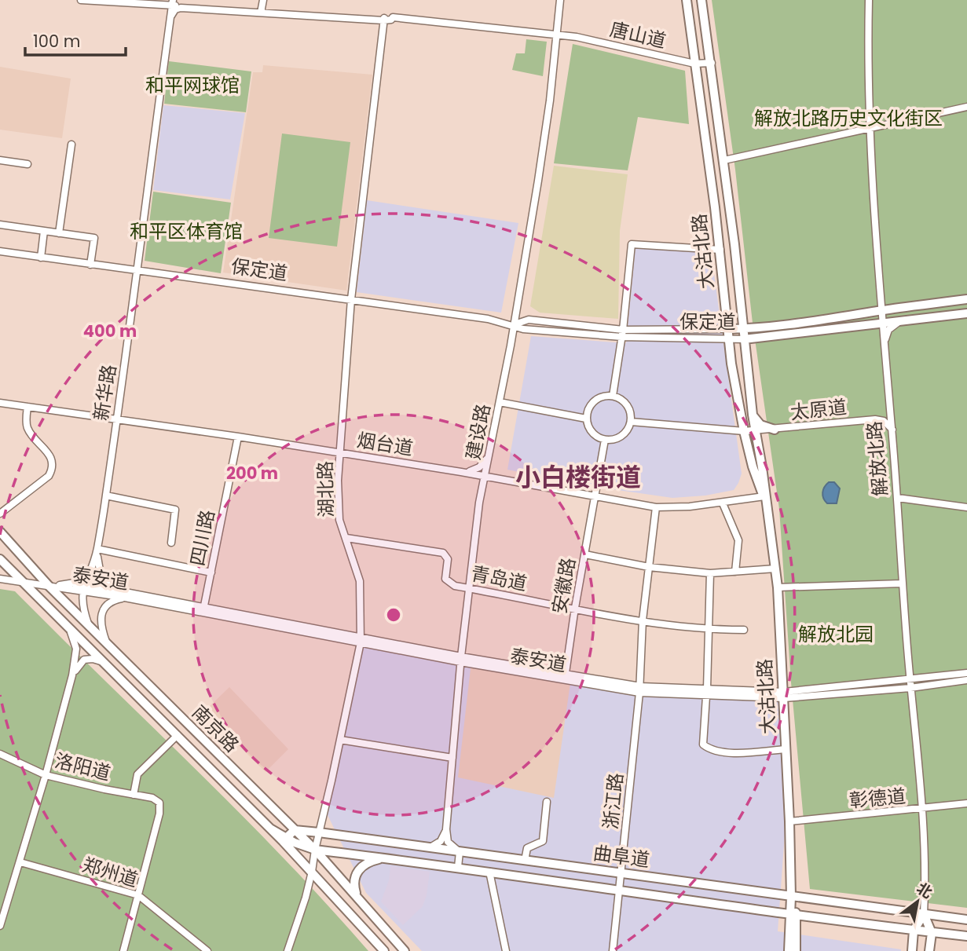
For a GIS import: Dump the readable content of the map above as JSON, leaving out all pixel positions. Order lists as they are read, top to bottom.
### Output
{
  "streets": {
    "main road": [
      "大沽北路",
      "保定道",
      "解放北路",
      "南京路",
      "曲阜道"
    ],
    "street": [
      "唐山道",
      "新华路",
      "太原道",
      "建设路",
      "烟台道",
      "湖北路",
      "四川路",
      "泰安道",
      "青岛道",
      "安徽路",
      "洛阳道",
      "彰德道",
      "浙江路",
      "郑州道"
    ]
  },
  "crossings": [
    ["唐山道", "大沽北路"],
    ["唐山道", "新华路"],
    ["唐山道", "建设路"],
    ["唐山道", "湖北路"],
    ["大沽北路", "保定道"],
    ["大沽北路", "太原道"],
    ["大沽北路", "烟台道"],
    ["大沽北路", "泰安道"],
    ["大沽北路", "彰德道"],
    ["大沽北路", "曲阜道"],
    ["保定道", "新华路"],
    ["保定道", "建设路"],
    ["保定道", "解放北路"],
    ["保定道", "湖北路"],
    ["新华路", "烟台道"],
    ["新华路", "泰安道"],
    ["新华路", "南京路"],
    ["太原道", "解放北路"],
    ["太原道", "安徽路"],
    ["建设路", "烟台道"],
    ["建设路", "泰安道"],
    ["建设路", "青岛道"],
    ["烟台道", "湖北路"],
    ["烟台道", "四川路"],
    ["烟台道", "安徽路"],
    ["烟台道", "浙江路"],
    ["解放北路", "泰安道"],
    ["解放北路", "彰德道"],
    ["解放北路", "曲阜道"],
    ["湖北路", "泰安道"],
    ["湖北路", "青岛道"],
    ["湖北路", "南京路"],
    ["湖北路", "曲阜道"],
    ["四川路", "泰安道"],
    ["泰安道", "安徽路"],
    ["泰安道", "南京路"],
    ["泰安道", "浙江路"],
    ["青岛道", "安徽路"],
    ["青岛道", "浙江路"],
    ["南京路", "曲阜道"],
    ["洛阳道", "郑州道"],
    ["浙江路", "曲阜道"]
  ],
  "districts": ["小白楼街道"],
  "parks": [
    "和平网球馆",
    "解放北路历史文化街区",
    "和平区体育馆",
    "解放北园"
  ],
  "scale_bar": "100 m",
  "north": "top right",
  "rings": ["400 m", "200 m"]
}
